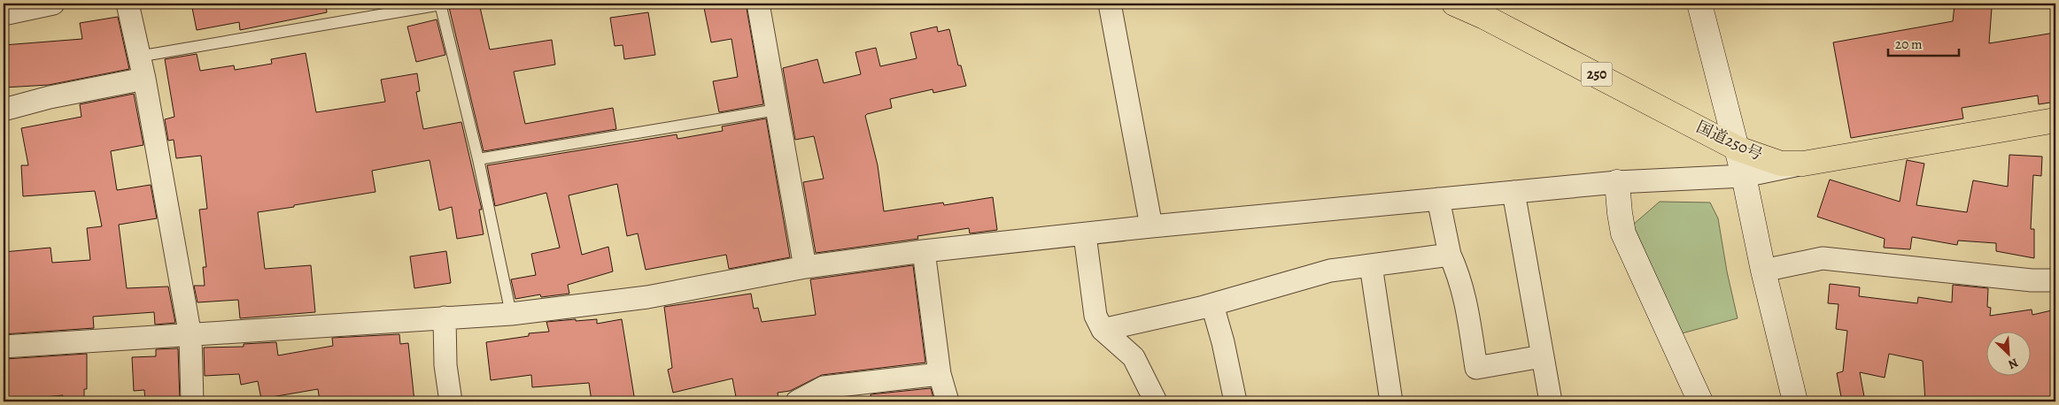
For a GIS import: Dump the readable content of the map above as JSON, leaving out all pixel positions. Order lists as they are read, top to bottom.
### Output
{
  "streets": {
    "highway": ["250", "国道250号"]
  },
  "scale_bar": "20 m",
  "north": "bottom right"
}
